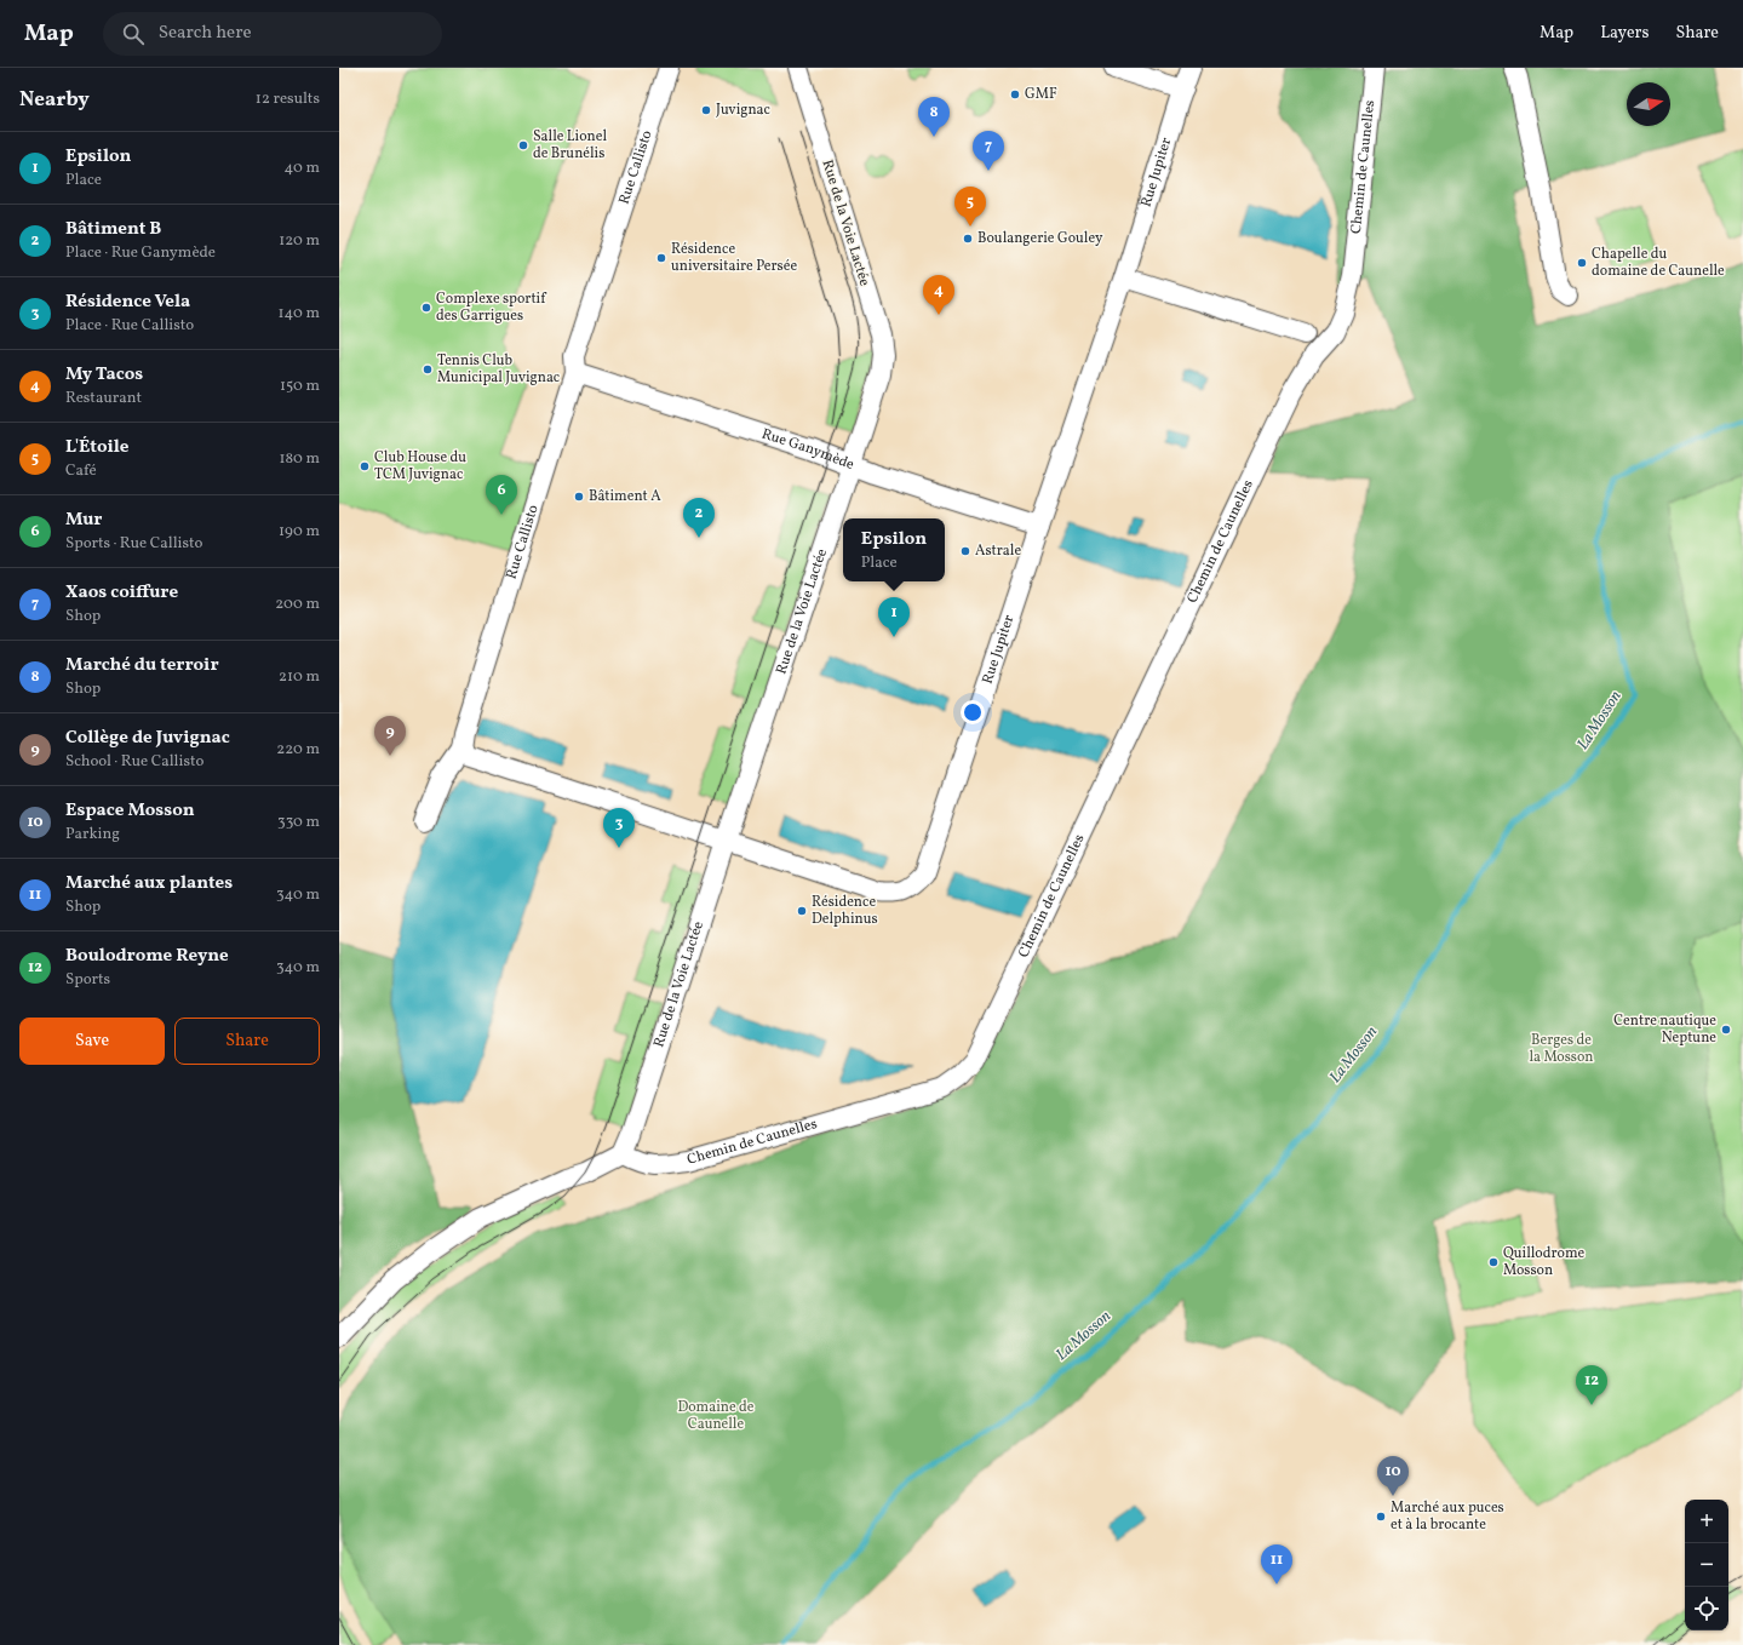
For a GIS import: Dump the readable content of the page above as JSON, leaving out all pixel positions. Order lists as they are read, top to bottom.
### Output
{
  "streets": {
    "street": [
      "Rue Callisto",
      "Chemin de Caunelles",
      "Rue Jupiter",
      "Rue de la Voie Lactée",
      "Rue Ganymède"
    ]
  },
  "crossings": [
    ["Rue Callisto", "Rue Ganymède"],
    ["Chemin de Caunelles", "Rue de la Voie Lactée"],
    ["Rue Jupiter", "Rue de la Voie Lactée"],
    ["Rue Jupiter", "Rue Ganymède"],
    ["Rue de la Voie Lactée", "Rue Ganymède"]
  ],
  "water": ["La Mosson"],
  "parks": ["Berges de la Mosson", "Domaine de Caunelle"],
  "places": [
    "GMF",
    "Juvignac",
    "Salle Lionel de Brunélis",
    "Boulangerie Gouley",
    "Résidence universitaire Persée",
    "Chapelle du domaine de Caunelle",
    "Complexe sportif des Garrigues",
    "Tennis Club Municipal Juvignac",
    "Club House du TCM Juvignac",
    "Bâtiment A",
    "Astrale",
    "Résidence Delphinus",
    "Centre nautique Neptune",
    "Quillodrome Mosson",
    "Marché aux puces et à la brocante"
  ],
  "north": "right",
  "page": {
    "header": "Map",
    "search": "Search here",
    "nav": ["Map", "Layers", "Share"],
    "heading": ["Nearby", "12 results"],
    "pins": [
      "8",
      "7",
      "5",
      "4",
      "6",
      "2",
      "1",
      "9",
      "3",
      "12",
      "10",
      "11"
    ],
    "list": [
      {
        "mark": "1",
        "name": "Epsilon",
        "note": "Place",
        "value": "40 m"
      },
      {
        "mark": "2",
        "name": "Bâtiment B",
        "note": "Place · Rue Ganymède",
        "value": "120 m"
      },
      {
        "mark": "3",
        "name": "Résidence Vela",
        "note": "Place · Rue Callisto",
        "value": "140 m"
      },
      {
        "mark": "4",
        "name": "My Tacos",
        "note": "Restaurant",
        "value": "150 m"
      },
      {
        "mark": "5",
        "name": "L'Étoile",
        "note": "Café",
        "value": "180 m"
      },
      {
        "mark": "6",
        "name": "Mur",
        "note": "Sports · Rue Callisto",
        "value": "190 m"
      },
      {
        "mark": "7",
        "name": "Xaos coiffure",
        "note": "Shop",
        "value": "200 m"
      },
      {
        "mark": "8",
        "name": "Marché du terroir",
        "note": "Shop",
        "value": "210 m"
      },
      {
        "mark": "9",
        "name": "Collège de Juvignac",
        "note": "School · Rue Callisto",
        "value": "220 m"
      },
      {
        "mark": "10",
        "name": "Espace Mosson",
        "note": "Parking",
        "value": "330 m"
      },
      {
        "mark": "11",
        "name": "Marché aux plantes",
        "note": "Shop",
        "value": "340 m"
      },
      {
        "mark": "12",
        "name": "Boulodrome Reyne",
        "note": "Sports",
        "value": "340 m"
      }
    ],
    "popup": ["Epsilon", "Place"],
    "buttons": ["Save", "Share"],
    "map_buttons": ["+", "−"]
  }
}
